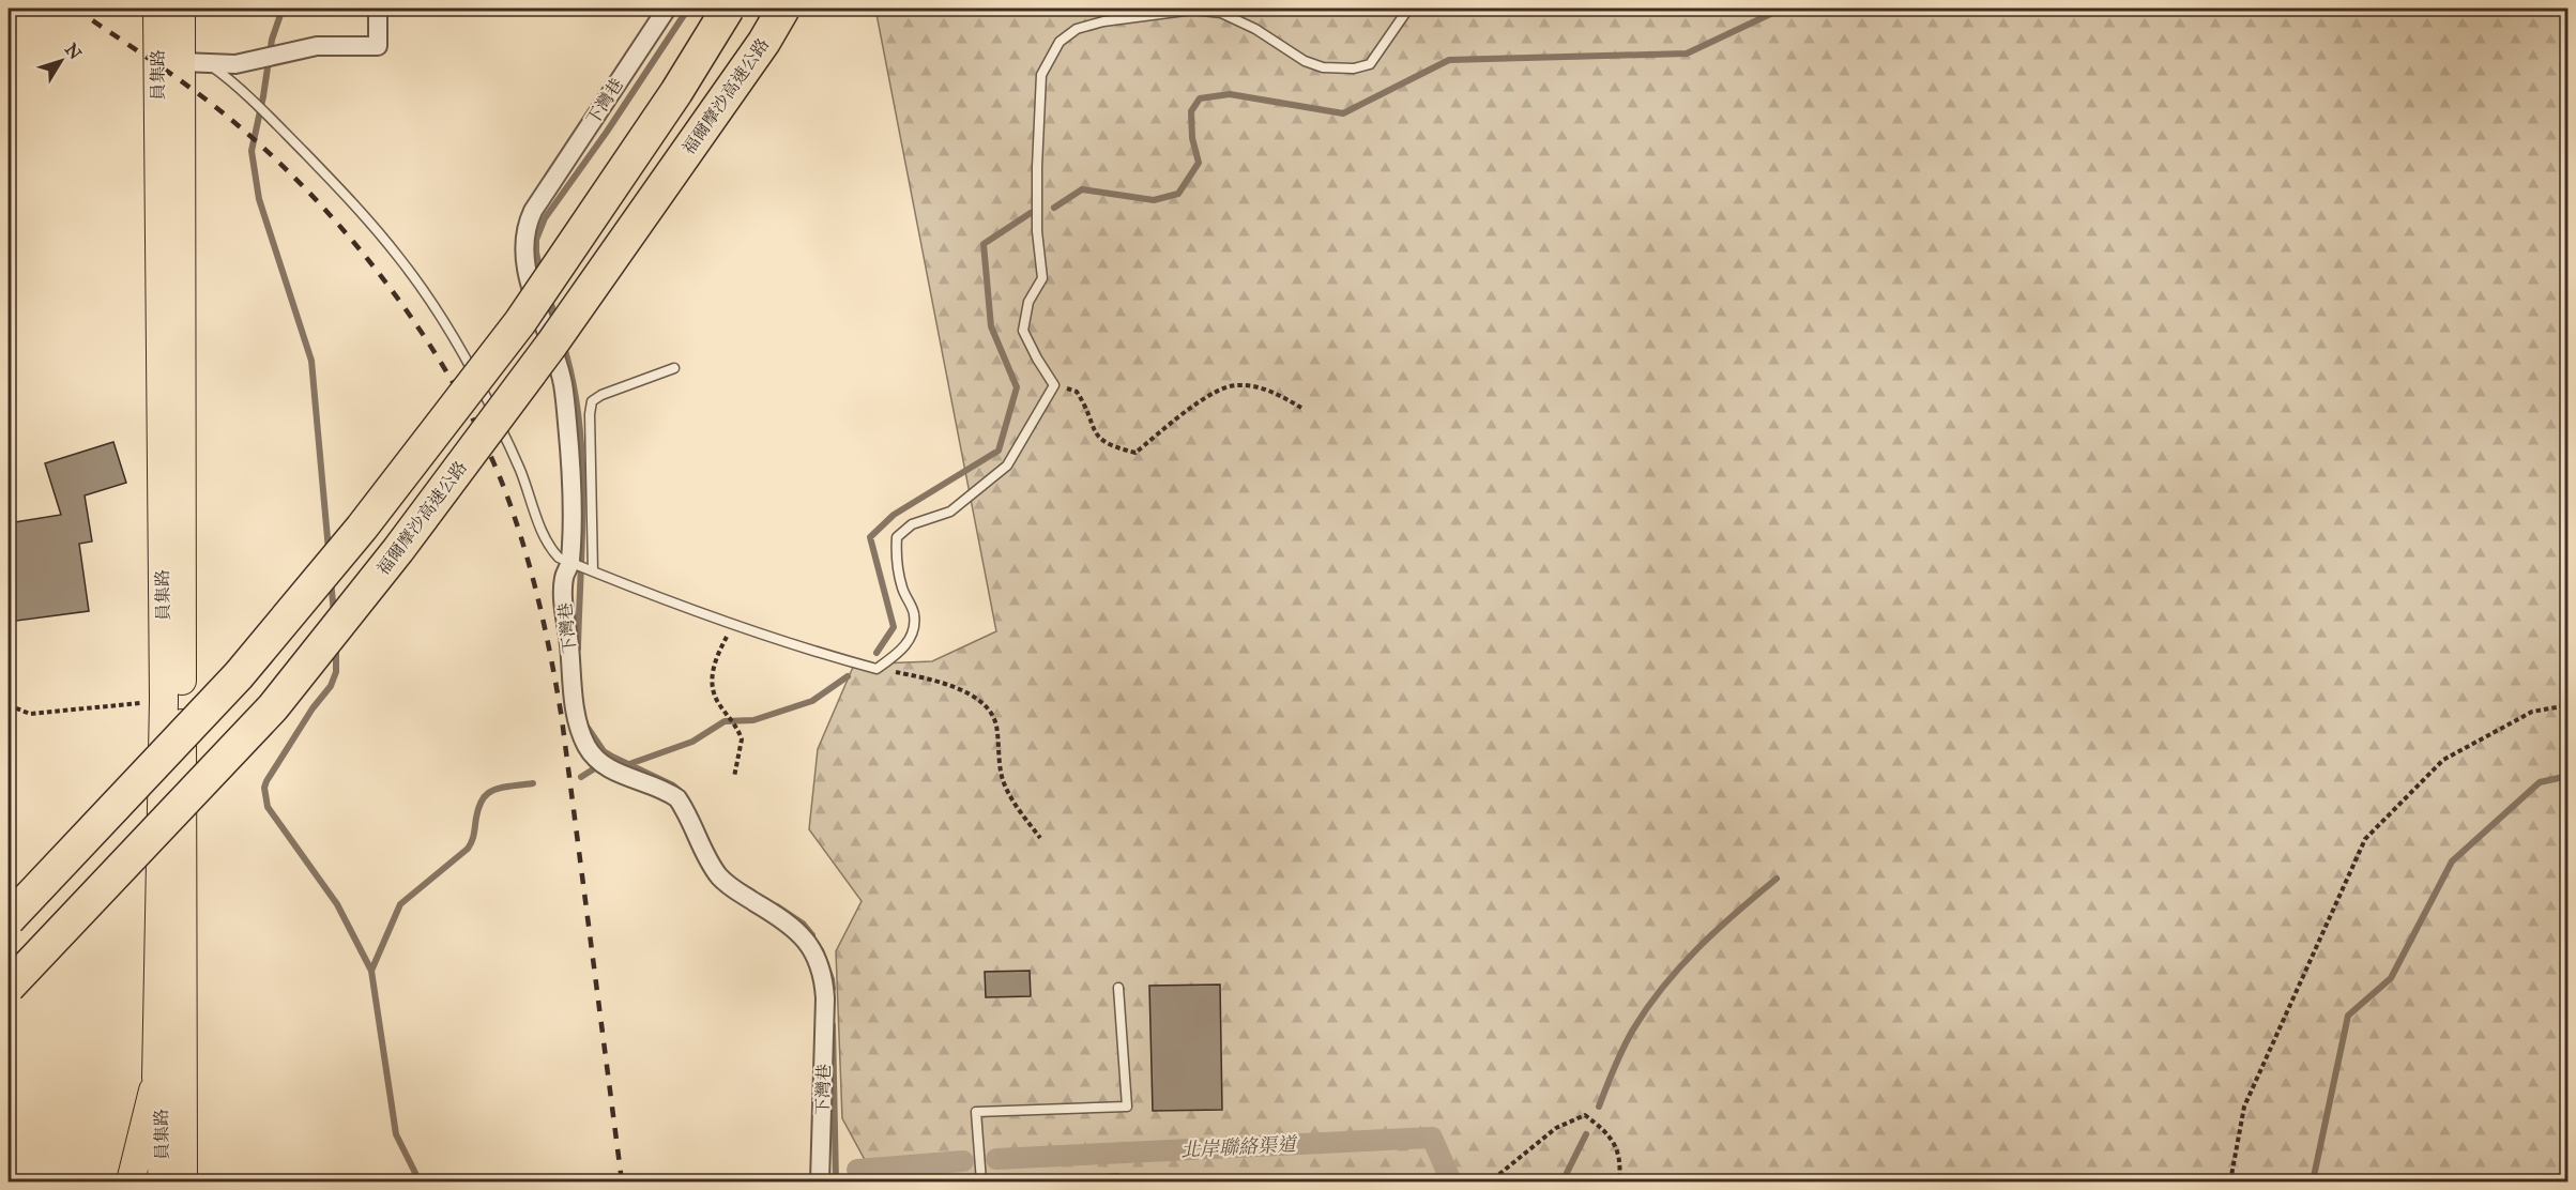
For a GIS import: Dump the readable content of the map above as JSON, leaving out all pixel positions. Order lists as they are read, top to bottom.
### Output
{
  "streets": {
    "highway": ["福爾摩沙高速公路"],
    "main road": ["員集路"],
    "street": ["下灣巷"]
  },
  "water": ["北岸聯絡渠道"],
  "north": "top right"
}
